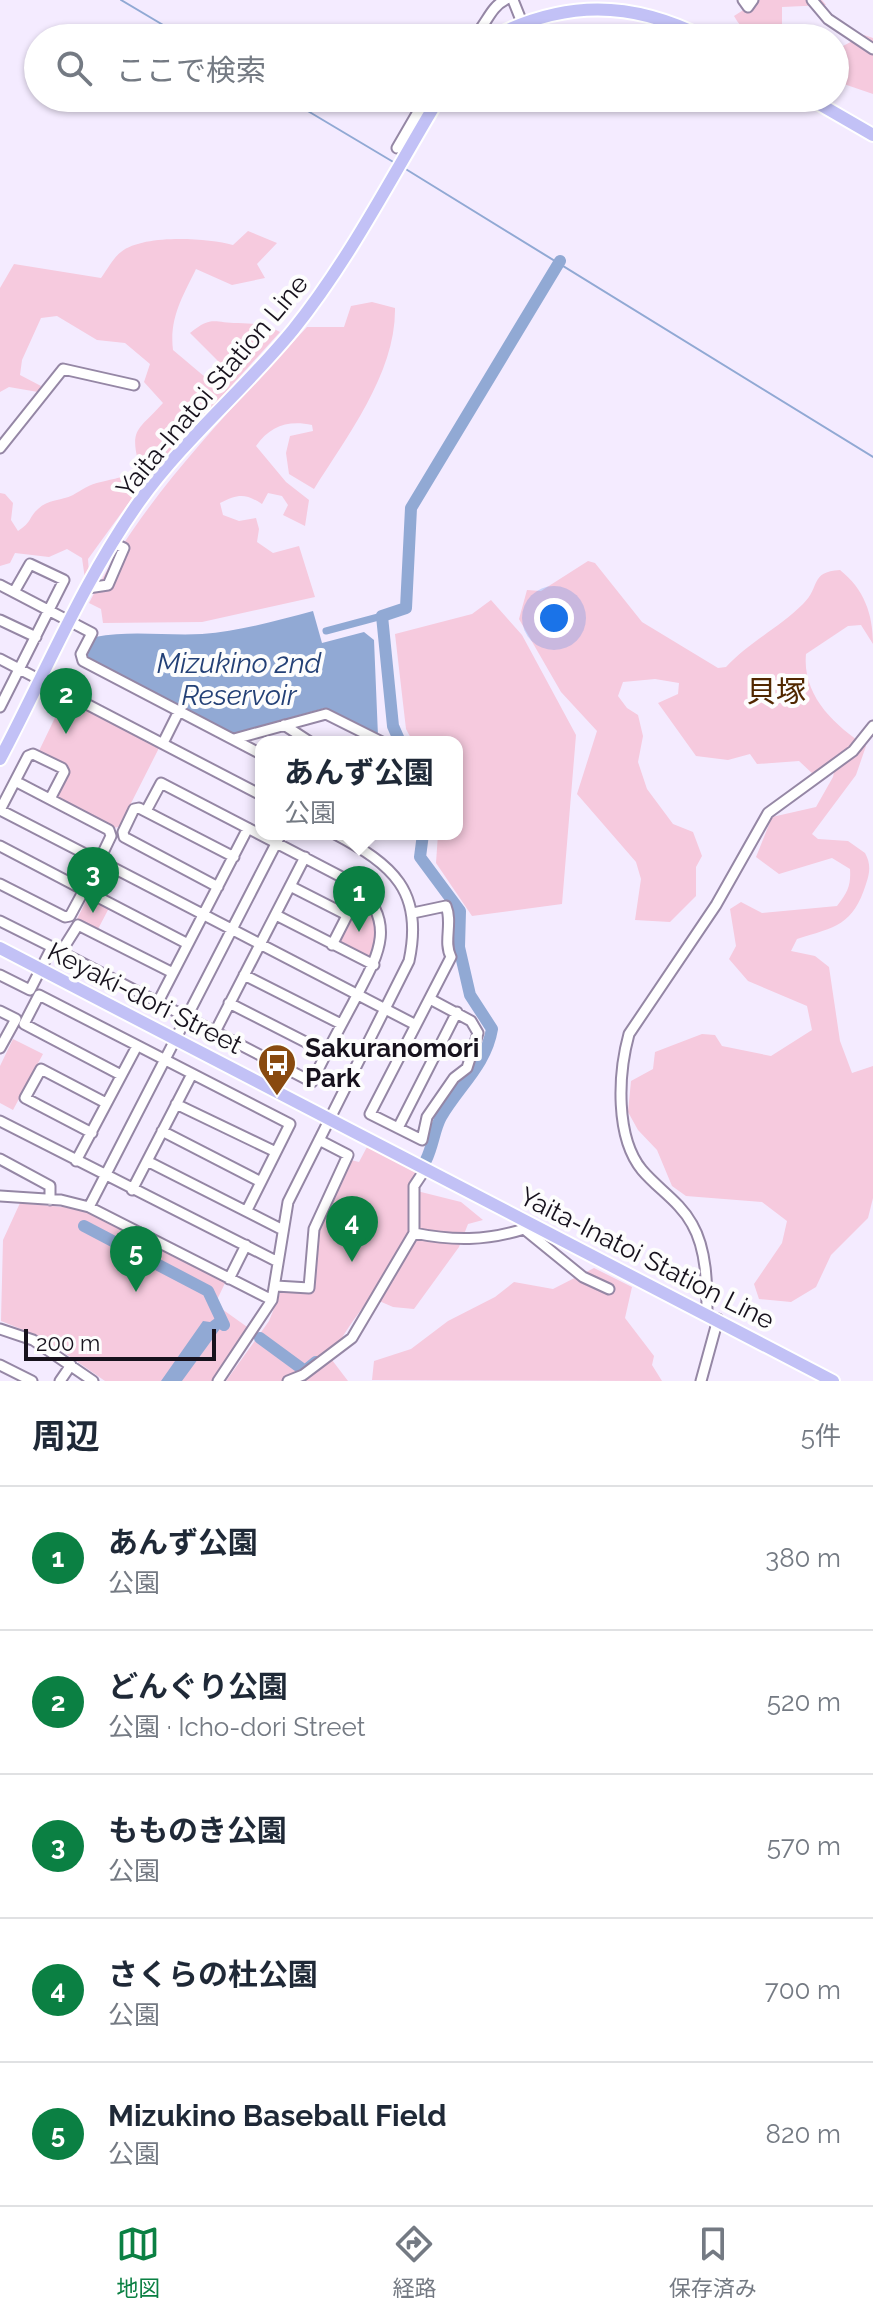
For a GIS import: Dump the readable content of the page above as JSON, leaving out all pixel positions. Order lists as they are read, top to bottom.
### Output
{
  "streets": {
    "main road": ["Yaita-Inatoi Station Line", "Keyaki-dori Street"]
  },
  "crossings": [
    ["Yaita-Inatoi Station Line", "Keyaki-dori Street"]
  ],
  "districts": ["貝塚"],
  "water": ["Mizukino 2nd Reservoir"],
  "places": {
    "bus stop": ["Sakuranomori Park"]
  },
  "scale_bar": "200 m",
  "page": {
    "search": "ここで検索",
    "pins": [
      "2",
      "3",
      "1",
      "4",
      "5"
    ],
    "popup": ["あんず公園", "公園"],
    "scale": "200 m",
    "heading": ["周辺", "5件"],
    "list": [
      {
        "mark": "1",
        "name": "あんず公園",
        "note": "公園",
        "value": "380 m"
      },
      {
        "mark": "2",
        "name": "どんぐり公園",
        "note": "公園 · Icho-dori Street",
        "value": "520 m"
      },
      {
        "mark": "3",
        "name": "もものき公園",
        "note": "公園",
        "value": "570 m"
      },
      {
        "mark": "4",
        "name": "さくらの杜公園",
        "note": "公園",
        "value": "700 m"
      },
      {
        "mark": "5",
        "name": "Mizukino Baseball Field",
        "note": "公園",
        "value": "820 m"
      }
    ],
    "nav": ["地図", "経路", "保存済み"]
  }
}
